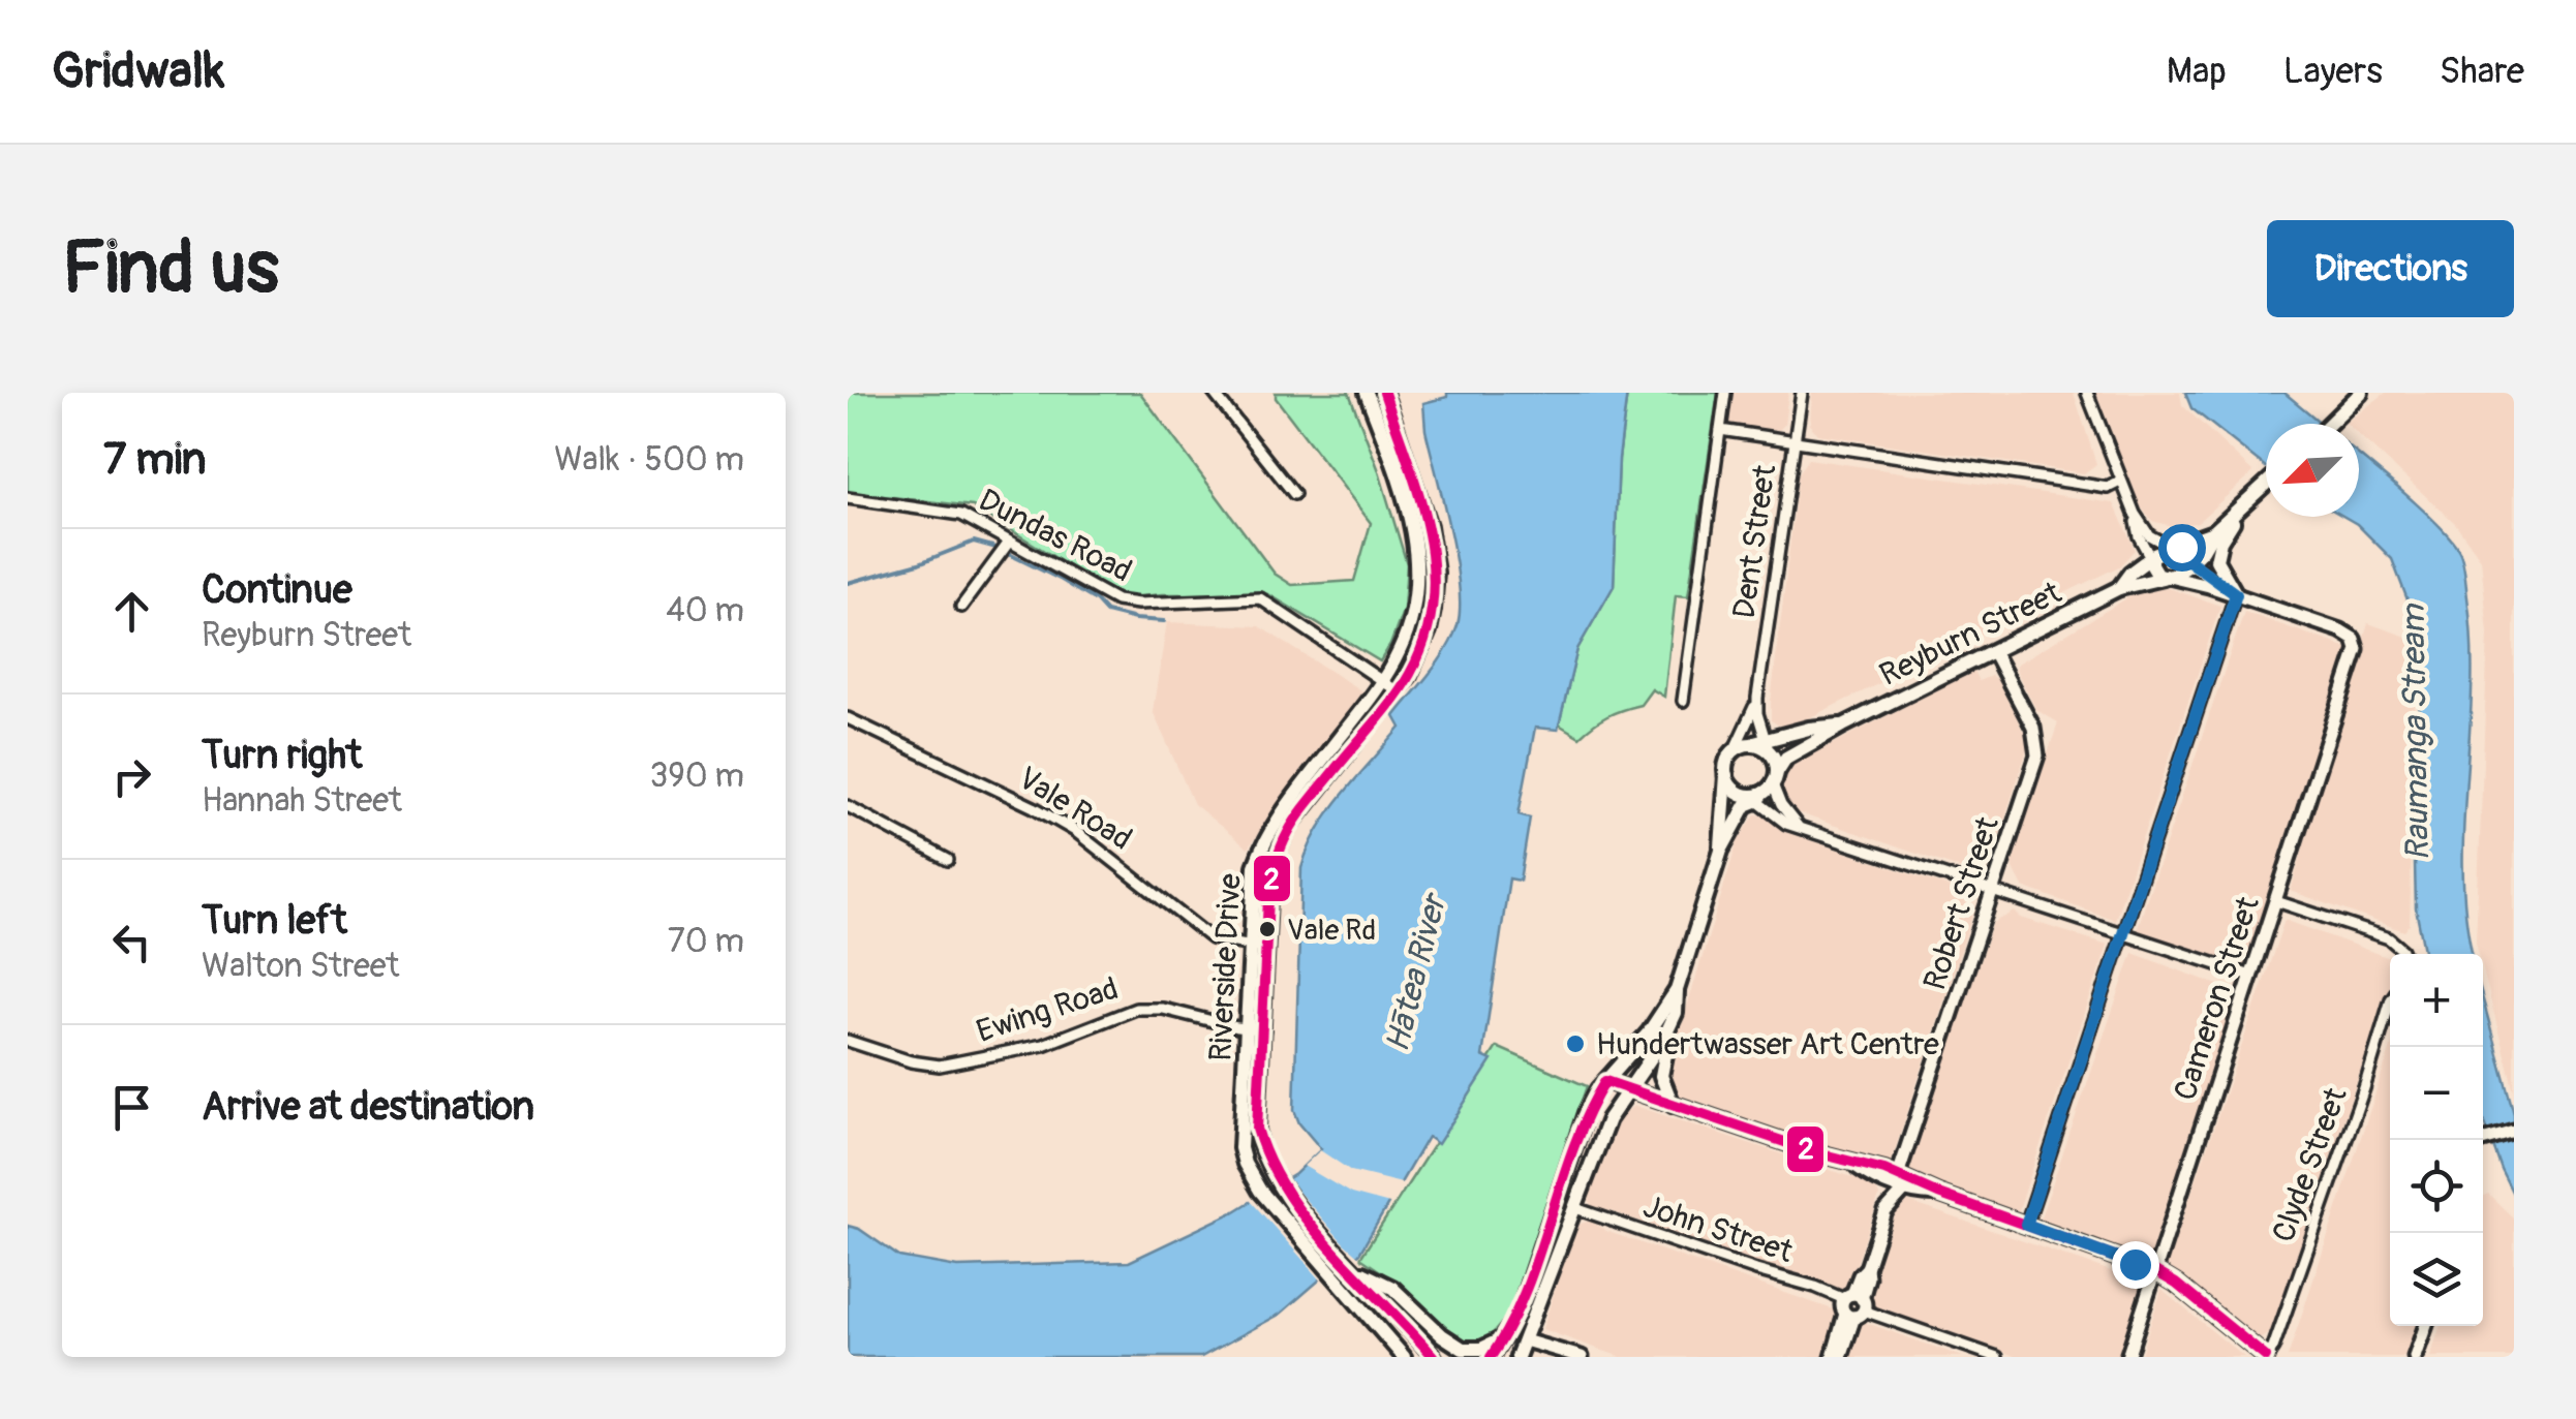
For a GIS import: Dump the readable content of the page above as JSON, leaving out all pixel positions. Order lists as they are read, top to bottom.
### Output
{
  "streets": {
    "main road": ["Reyburn Street", "Riverside Drive"],
    "street": [
      "Dundas Road",
      "Dent Street",
      "Vale Road",
      "Robert Street",
      "Cameron Street",
      "Ewing Road",
      "Clyde Street",
      "John Street"
    ]
  },
  "crossings": [
    ["Dundas Road", "Riverside Drive"],
    ["Dent Street", "Reyburn Street"],
    ["Reyburn Street", "Robert Street"],
    ["Reyburn Street", "Cameron Street"],
    ["Vale Road", "Riverside Drive"],
    ["Riverside Drive", "Ewing Road"]
  ],
  "water": ["Raumanga Stream", "Hātea River"],
  "places": ["Vale Rd", "Hundertwasser Art Centre"],
  "lines": ["transit line 2"],
  "north": "bottom left",
  "page": {
    "header": "Gridwalk",
    "nav": ["Map", "Layers", "Share"],
    "buttons": "Directions",
    "title": "Find us",
    "heading": ["7 min", "Walk · 500 m"],
    "list": [
      ["Continue", "Reyburn Street", "40 m"],
      ["Turn right", "Hannah Street", "390 m"],
      ["Turn left", "Walton Street", "70 m"],
      "Arrive at destination"
    ],
    "map_buttons": ["+", "−"]
  }
}
